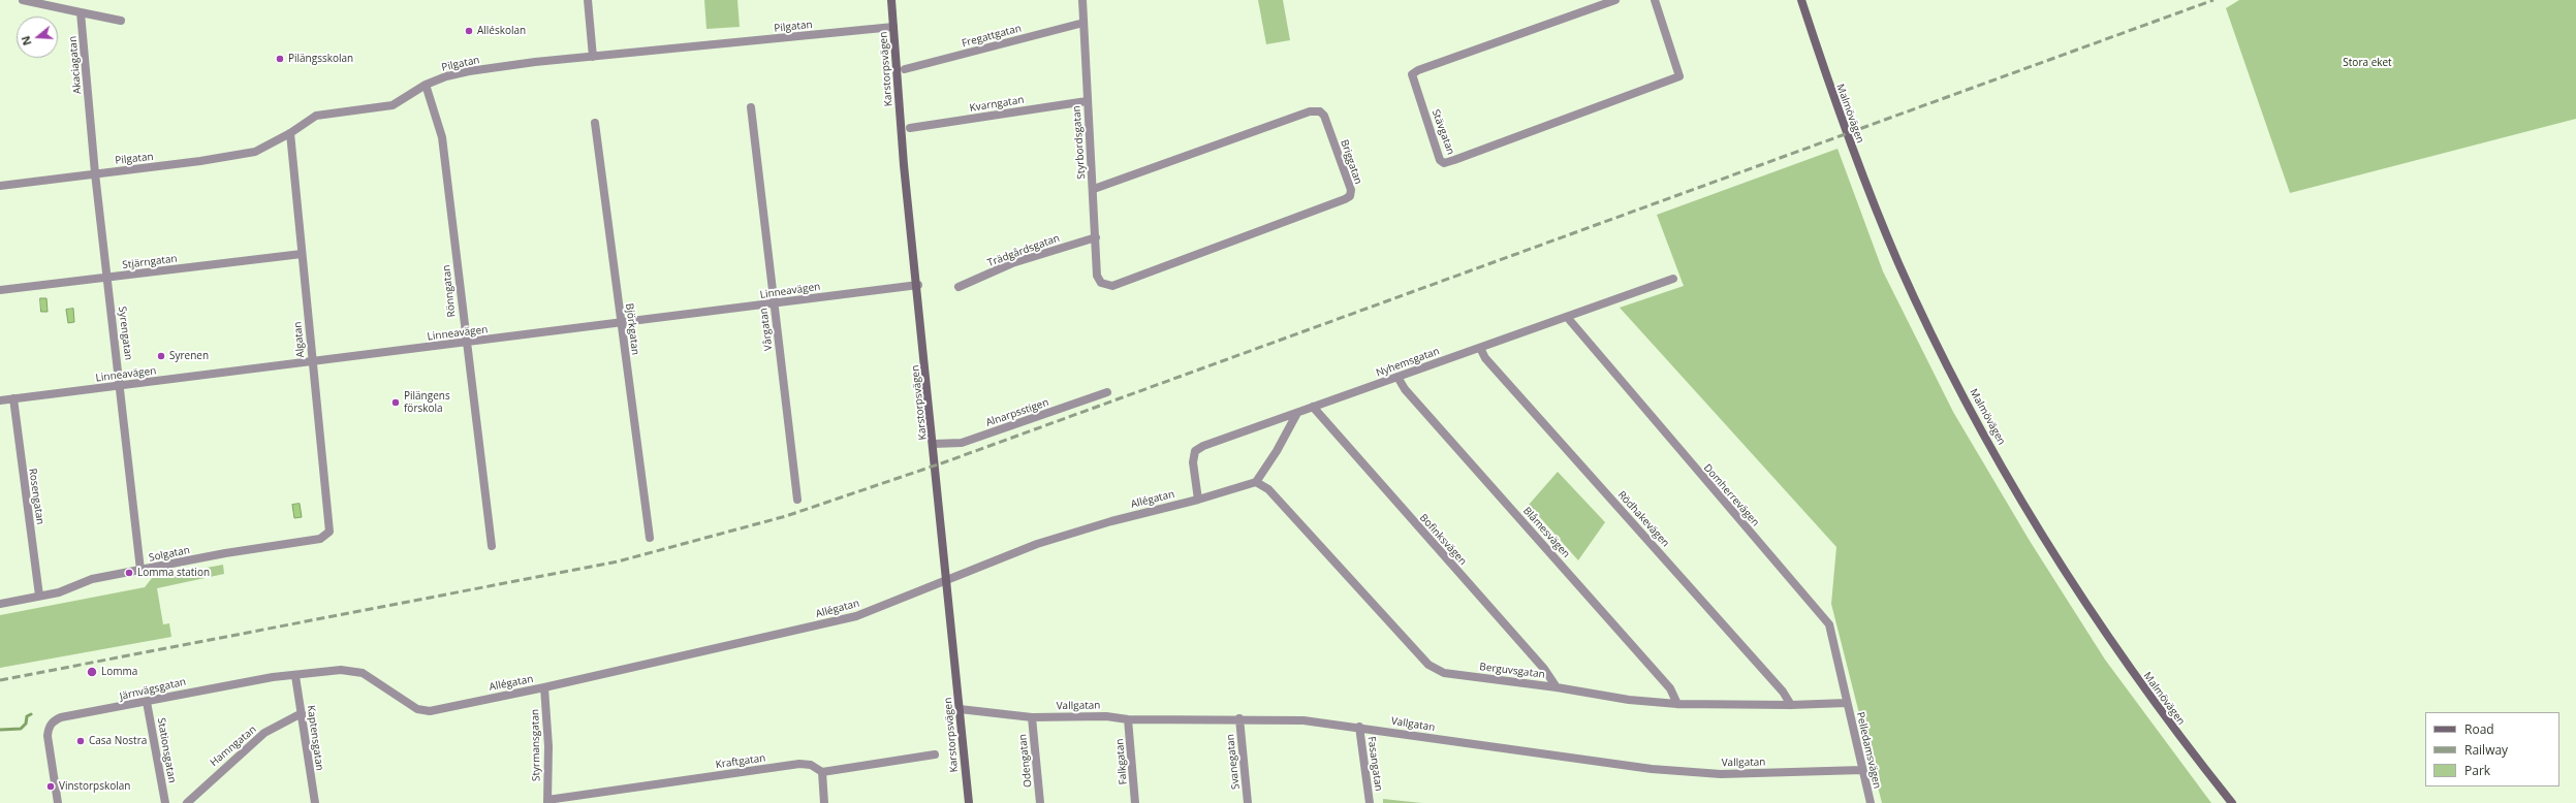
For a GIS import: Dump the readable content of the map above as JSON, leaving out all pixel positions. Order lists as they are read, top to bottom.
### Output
{
  "streets": {
    "main road": ["Karstorpsvägen", "Malmövägen"],
    "street": [
      "Pilgatan",
      "Fregattgatan",
      "Akaciagatan",
      "Kvarngatan",
      "Stävgatan",
      "Styrbordsgatan",
      "Briggatan",
      "Trädgårdsgatan",
      "Stjärngatan",
      "Rönngatan",
      "Linneavägen",
      "Björkgatan",
      "Vårgatan",
      "Syrengatan",
      "Algatan",
      "Nyhemsgatan",
      "Alnarpsstigen",
      "Domherrevägen",
      "Rosengatan",
      "Allégatan",
      "Rödhakevägen",
      "Blåmesvägen",
      "Bofinksvägen",
      "Solgatan",
      "Berguvsgatan",
      "Järnvägsgatan",
      "Vallgatan",
      "Kaptensgatan",
      "Styrmansgatan",
      "Hamngatan",
      "Stationsgatan",
      "Pelledamsvägen",
      "Odengatan",
      "Kraftgatan",
      "Falkgatan",
      "Svanegatan",
      "Fasangatan"
    ]
  },
  "crossings": [
    ["Pilgatan", "Akaciagatan"],
    ["Pilgatan", "Karstorpsvägen"],
    ["Pilgatan", "Rönngatan"],
    ["Pilgatan", "Syrengatan"],
    ["Pilgatan", "Algatan"],
    ["Fregattgatan", "Styrbordsgatan"],
    ["Akaciagatan", "Syrengatan"],
    ["Karstorpsvägen", "Linneavägen"],
    ["Karstorpsvägen", "Alnarpsstigen"],
    ["Karstorpsvägen", "Allégatan"],
    ["Karstorpsvägen", "Vallgatan"],
    ["Kvarngatan", "Styrbordsgatan"],
    ["Styrbordsgatan", "Briggatan"],
    ["Styrbordsgatan", "Trädgårdsgatan"],
    ["Stjärngatan", "Syrengatan"],
    ["Stjärngatan", "Algatan"],
    ["Rönngatan", "Linneavägen"],
    ["Linneavägen", "Björkgatan"],
    ["Linneavägen", "Vårgatan"],
    ["Linneavägen", "Syrengatan"],
    ["Linneavägen", "Algatan"],
    ["Linneavägen", "Rosengatan"],
    ["Syrengatan", "Solgatan"],
    ["Algatan", "Solgatan"],
    ["Nyhemsgatan", "Domherrevägen"],
    ["Nyhemsgatan", "Allégatan"],
    ["Nyhemsgatan", "Rödhakevägen"],
    ["Nyhemsgatan", "Blåmesvägen"],
    ["Nyhemsgatan", "Bofinksvägen"],
    ["Domherrevägen", "Berguvsgatan"],
    ["Domherrevägen", "Pelledamsvägen"],
    ["Rosengatan", "Solgatan"],
    ["Allégatan", "Berguvsgatan"],
    ["Allégatan", "Järnvägsgatan"],
    ["Allégatan", "Styrmansgatan"],
    ["Rödhakevägen", "Berguvsgatan"],
    ["Blåmesvägen", "Berguvsgatan"],
    ["Bofinksvägen", "Berguvsgatan"],
    ["Berguvsgatan", "Pelledamsvägen"],
    ["Järnvägsgatan", "Kaptensgatan"],
    ["Järnvägsgatan", "Stationsgatan"],
    ["Vallgatan", "Pelledamsvägen"],
    ["Vallgatan", "Odengatan"],
    ["Vallgatan", "Falkgatan"],
    ["Vallgatan", "Svanegatan"],
    ["Vallgatan", "Fasangatan"],
    ["Kaptensgatan", "Hamngatan"],
    ["Styrmansgatan", "Kraftgatan"]
  ],
  "parks": ["Stora eket"],
  "places": [
    "Alléskolan",
    "Pilängsskolan",
    "Syrenen",
    "Pilängens förskola",
    "Lomma station",
    "Lomma",
    "Casa Nostra",
    "Vinstorpskolan"
  ],
  "legend": ["Road", "Railway", "Park"],
  "north": "left"
}
